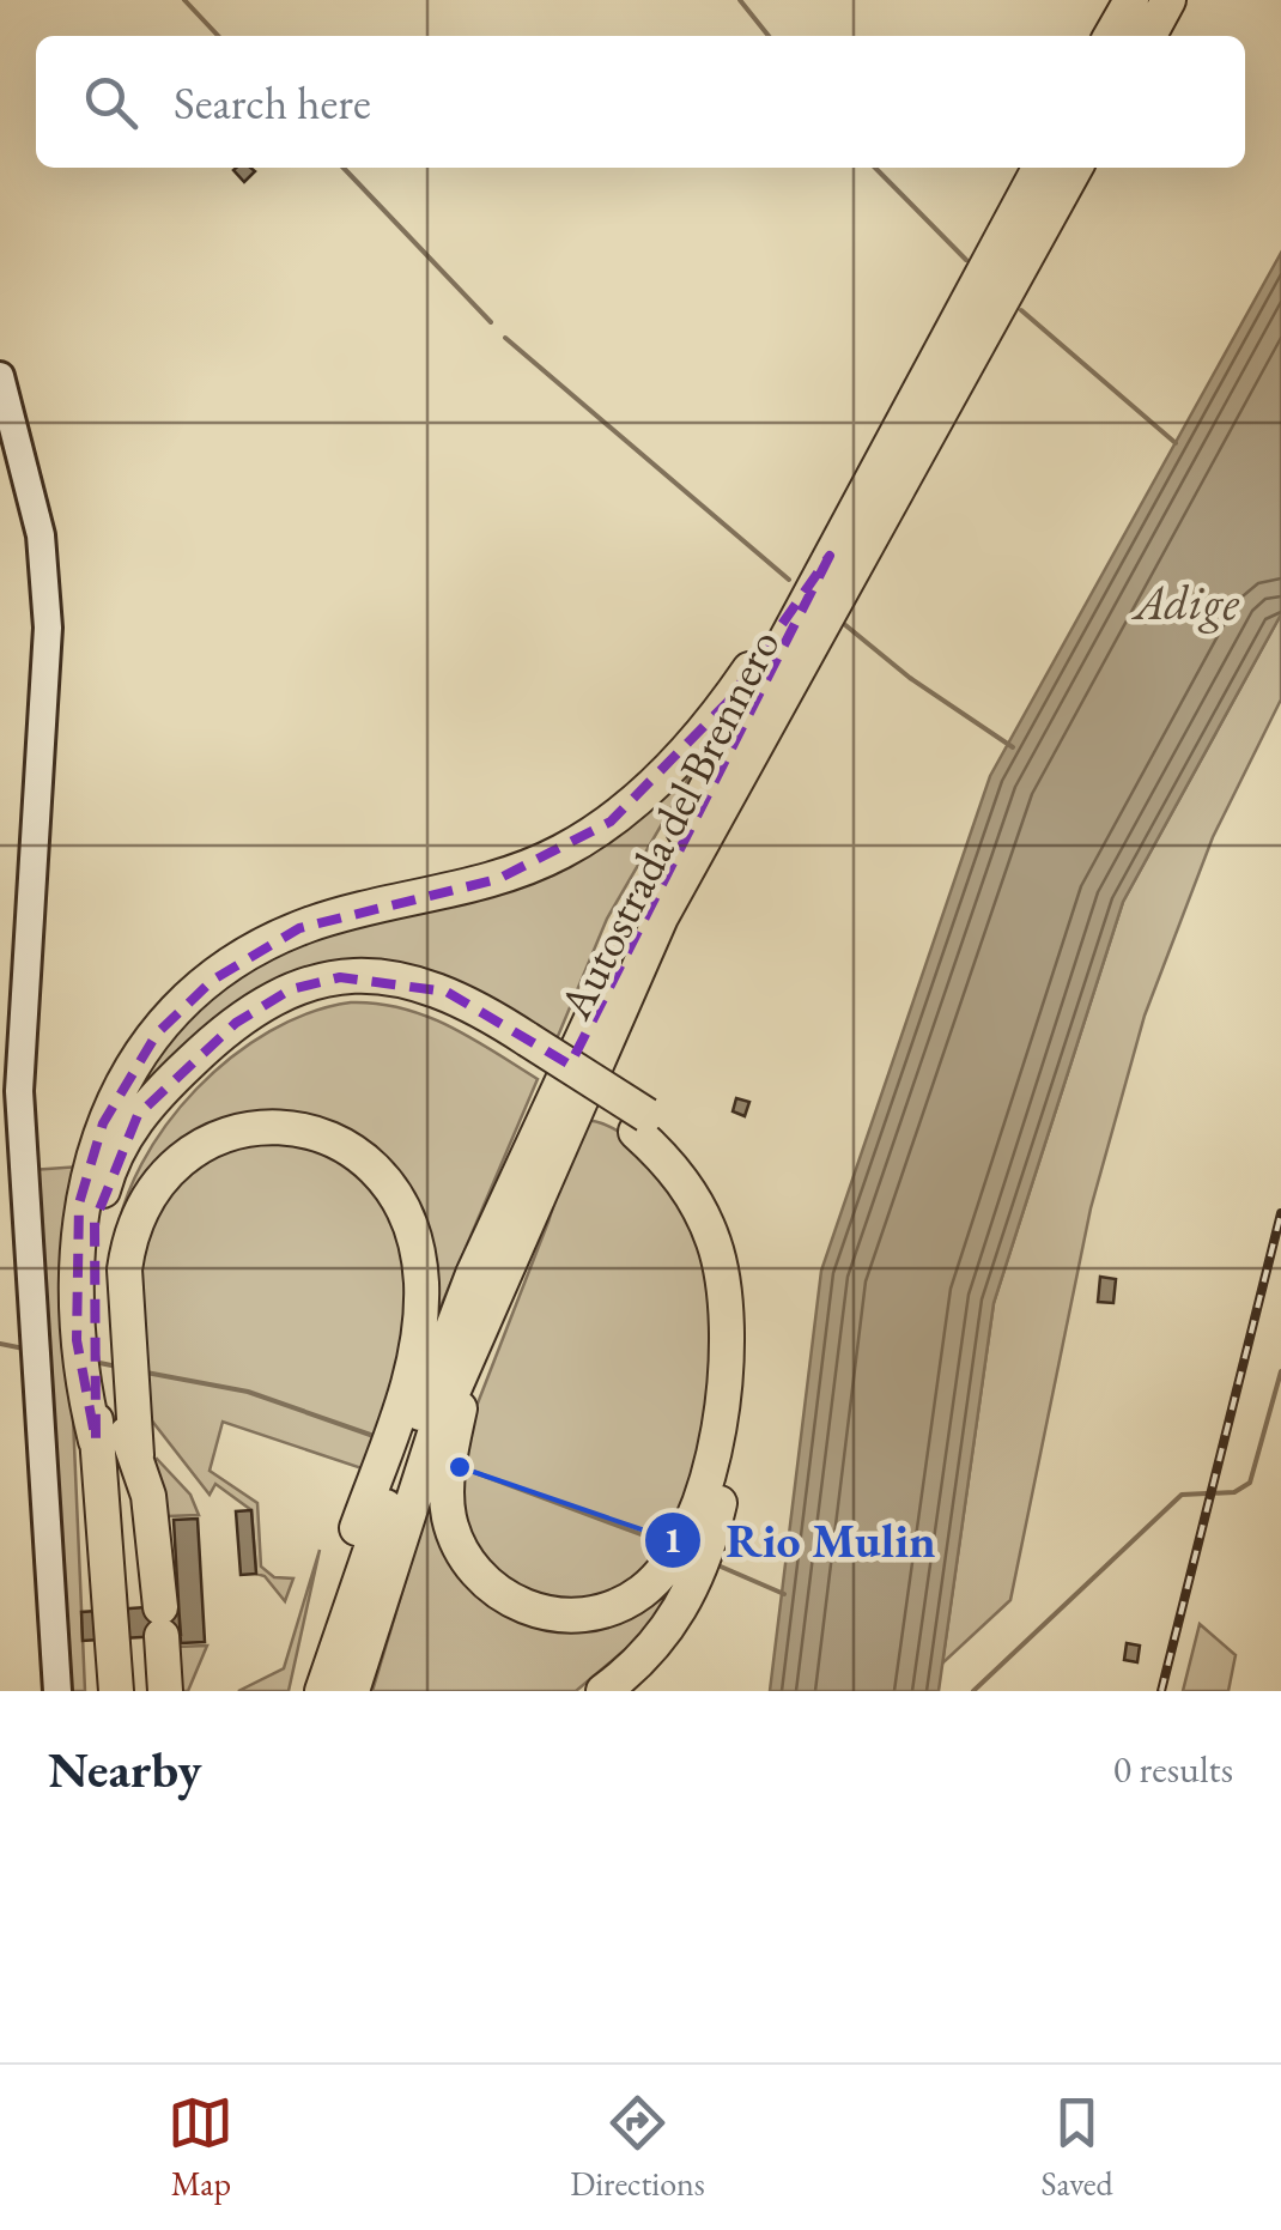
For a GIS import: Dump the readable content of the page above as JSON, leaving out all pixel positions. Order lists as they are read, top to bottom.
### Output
{
  "streets": {
    "highway": ["Autostrada del Brennero"]
  },
  "water": ["Adige"],
  "places": ["Rio Mulin"],
  "page": {
    "search": "Search here",
    "heading": ["Nearby", "0 results"],
    "nav": ["Map", "Directions", "Saved"]
  }
}
